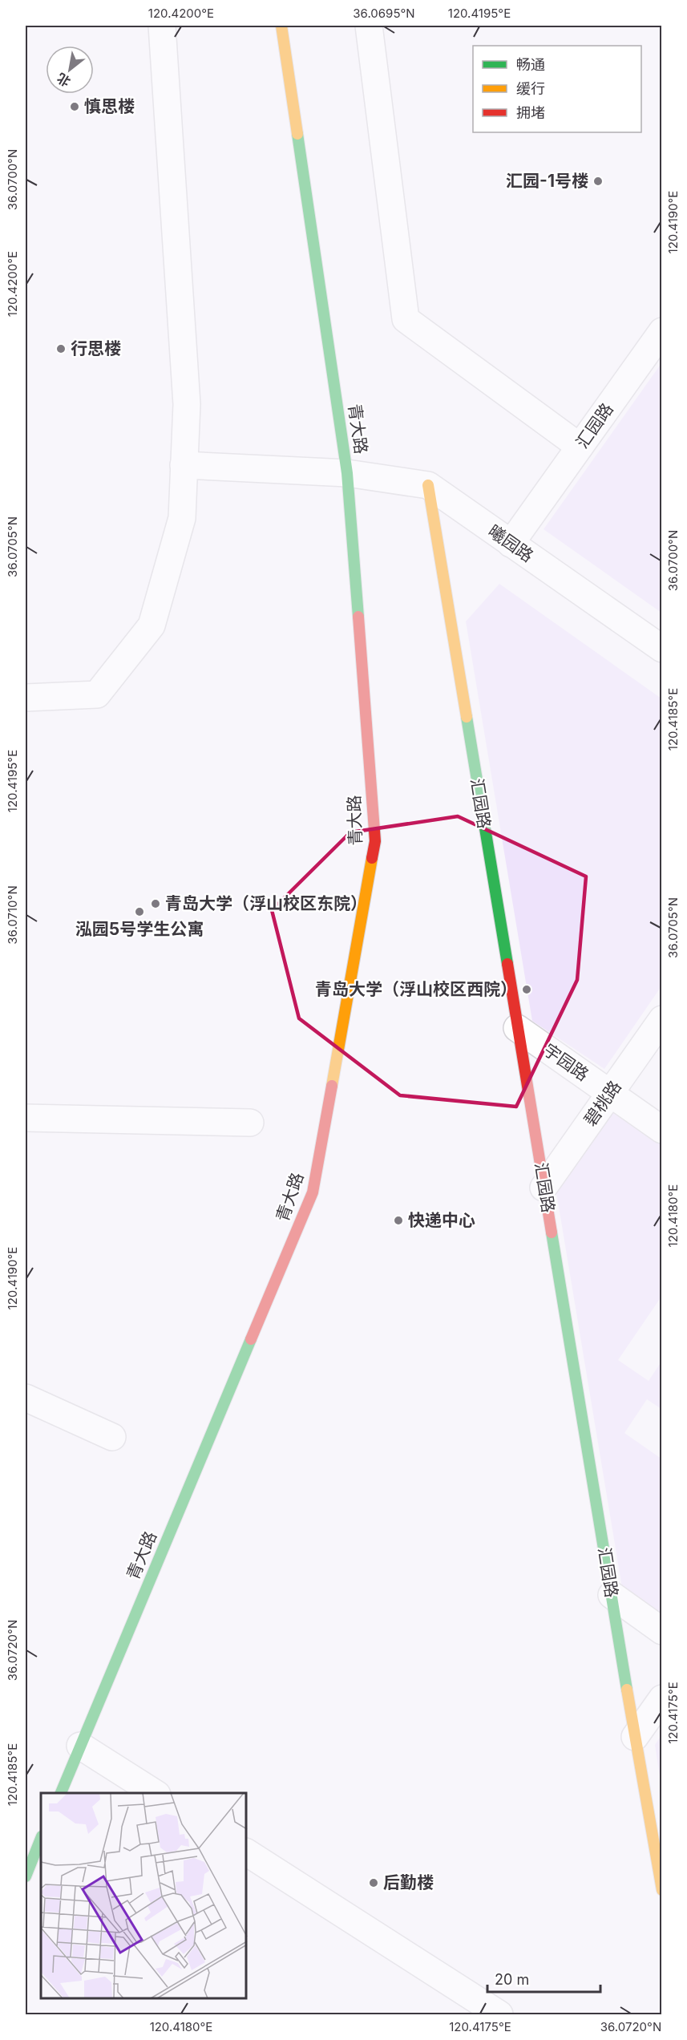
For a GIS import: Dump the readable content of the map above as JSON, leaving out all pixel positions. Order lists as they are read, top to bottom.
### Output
{
  "streets": {
    "street": [
      "汇园路",
      "青大路",
      "曦园路",
      "宇园路",
      "碧桃路"
    ]
  },
  "crossings": [
    ["汇园路", "曦园路"],
    ["汇园路", "宇园路"],
    ["汇园路", "碧桃路"],
    ["青大路", "曦园路"],
    ["宇园路", "碧桃路"]
  ],
  "places": [
    "慎思楼",
    "汇园-1号楼",
    "行思楼",
    "青岛大学（浮山校区东院）",
    "泓园5号学生公寓",
    "青岛大学（浮山校区西院）",
    "快递中心",
    "后勤楼"
  ],
  "legend": ["畅通", "缓行", "拥堵"],
  "scale_bar": "20 m",
  "north": "bottom left",
  "coordinates": [
    "120.4200°E",
    "36.0695°N",
    "120.4195°E",
    "36.0700°N",
    "120.4190°E",
    "36.0705°N",
    "120.4185°E",
    "36.0710°N",
    "120.4180°E",
    "36.0720°N",
    "120.4175°E"
  ]
}
